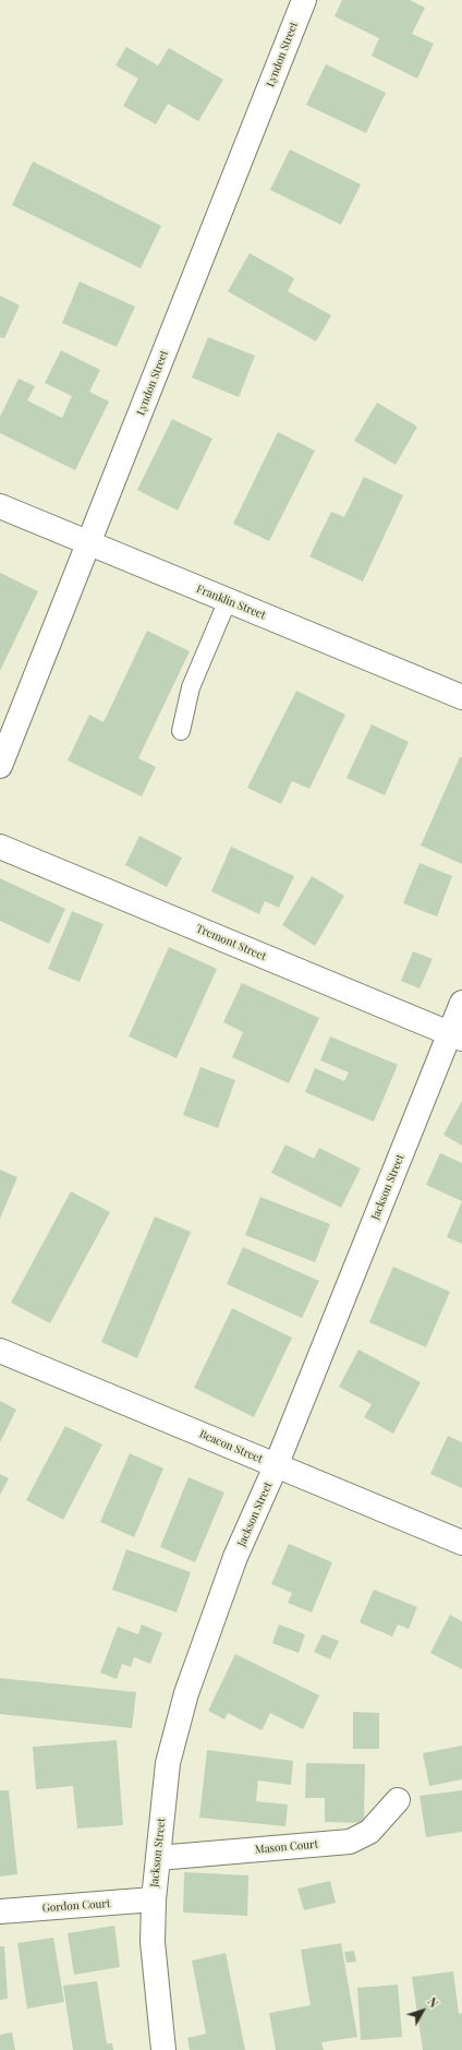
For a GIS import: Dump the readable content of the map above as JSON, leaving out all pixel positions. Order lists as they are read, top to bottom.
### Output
{
  "streets": {
    "street": [
      "Lyndon Street",
      "Franklin Street",
      "Tremont Street",
      "Jackson Street",
      "Beacon Street",
      "Mason Court",
      "Gordon Court"
    ]
  },
  "crossings": [
    ["Lyndon Street", "Franklin Street"],
    ["Tremont Street", "Jackson Street"],
    ["Jackson Street", "Beacon Street"],
    ["Jackson Street", "Mason Court"],
    ["Jackson Street", "Gordon Court"]
  ],
  "north": "top right"
}
